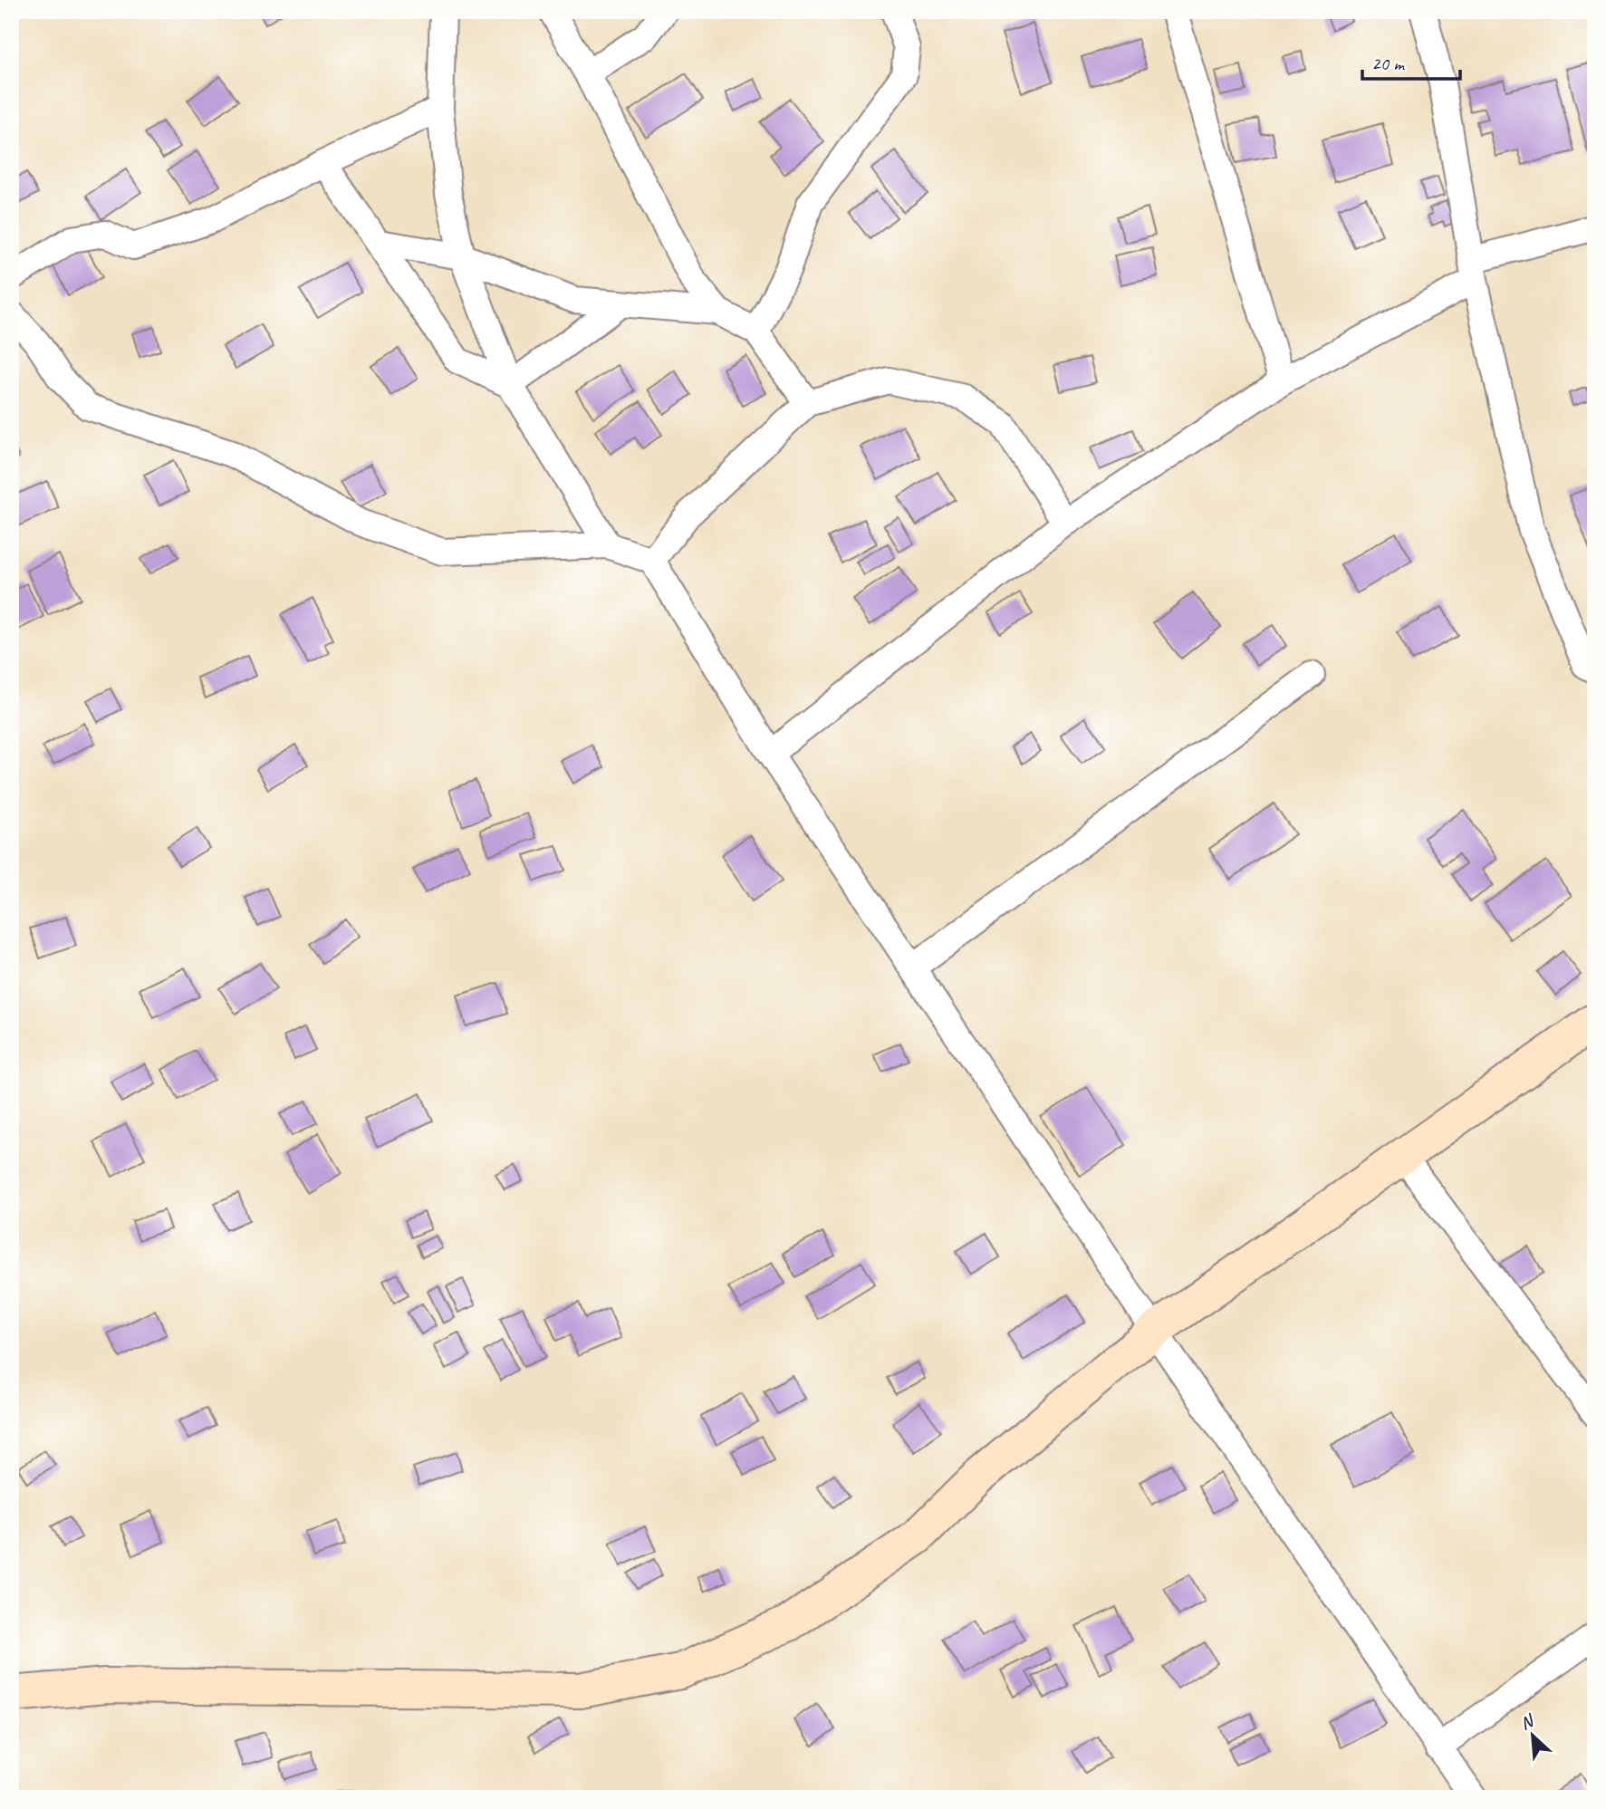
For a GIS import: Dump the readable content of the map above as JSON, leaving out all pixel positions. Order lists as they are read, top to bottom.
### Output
{
  "scale_bar": "20 m",
  "north": "top left"
}
